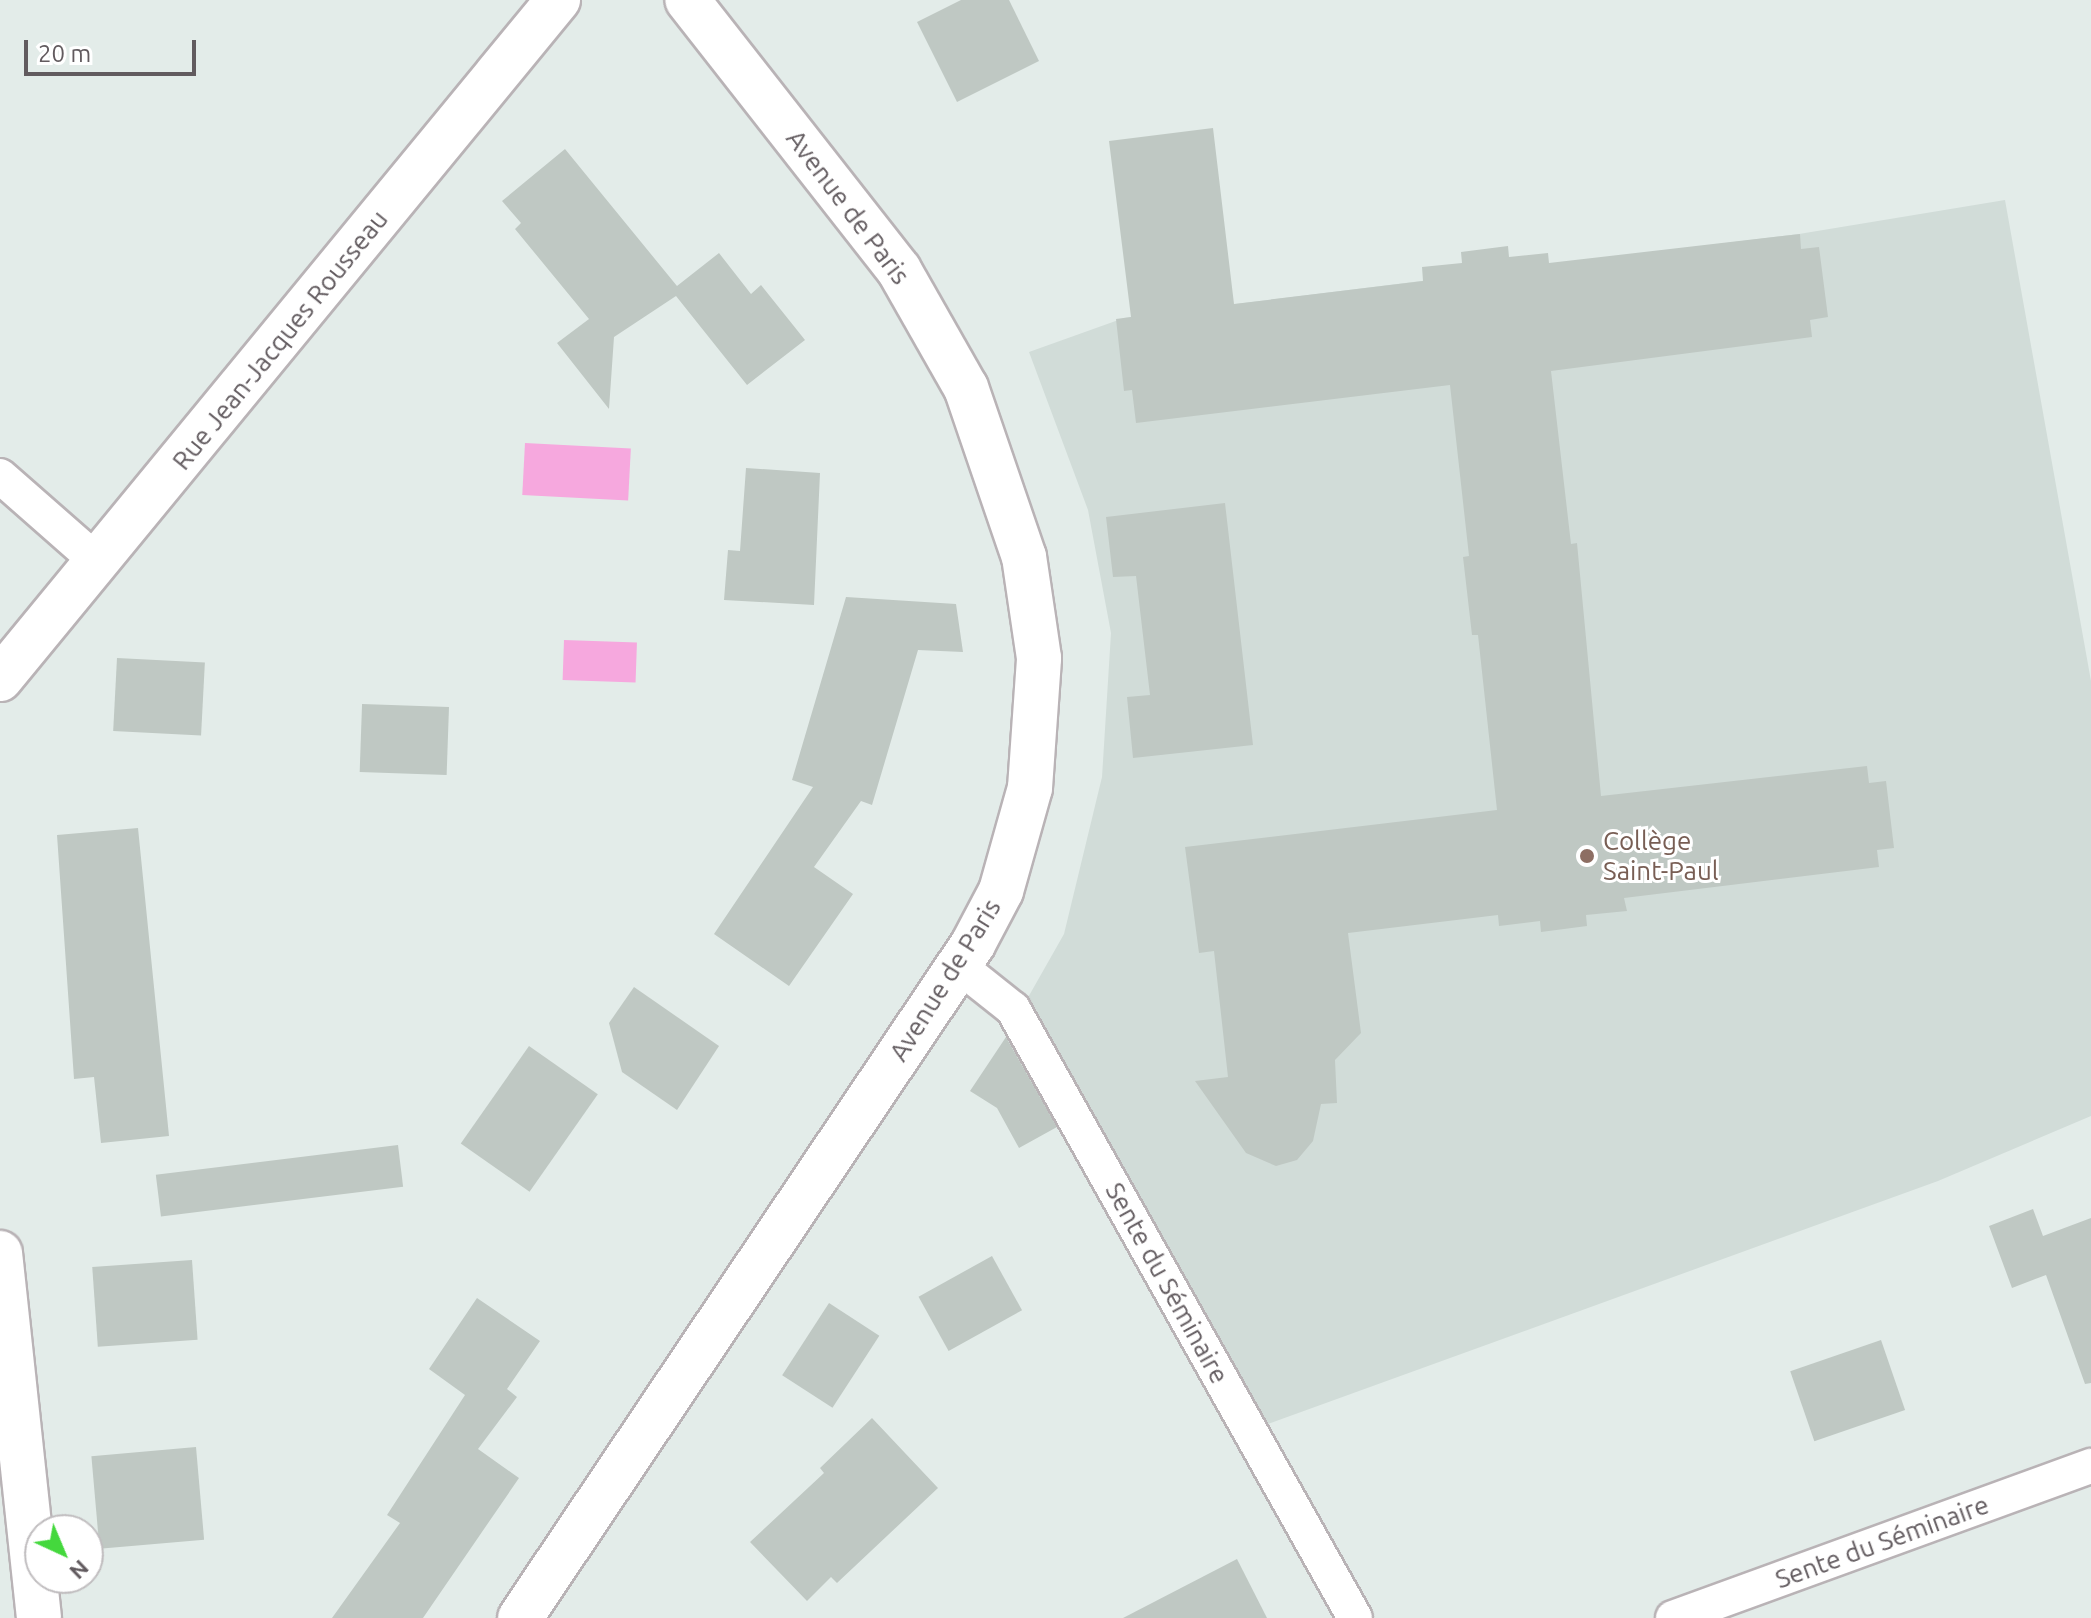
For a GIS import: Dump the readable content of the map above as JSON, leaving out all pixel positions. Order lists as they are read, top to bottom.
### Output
{
  "streets": {
    "street": ["Avenue de Paris", "Rue Jean-Jacques Rousseau"],
    "lane": ["Sente du Séminaire"]
  },
  "crossings": [
    ["Avenue de Paris", "Sente du Séminaire"]
  ],
  "places": ["Collège Saint-Paul"],
  "scale_bar": "20 m",
  "north": "bottom right"
}
